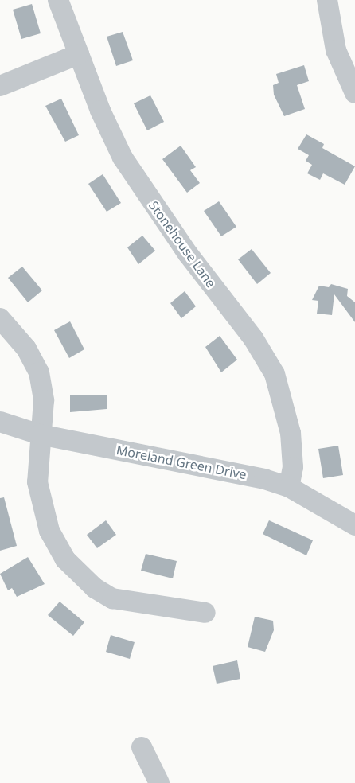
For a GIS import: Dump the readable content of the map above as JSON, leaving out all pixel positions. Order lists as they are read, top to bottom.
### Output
{
  "streets": {
    "street": ["Stonehouse Lane", "Moreland Green Drive"]
  },
  "crossings": [
    ["Stonehouse Lane", "Moreland Green Drive"]
  ]
}
